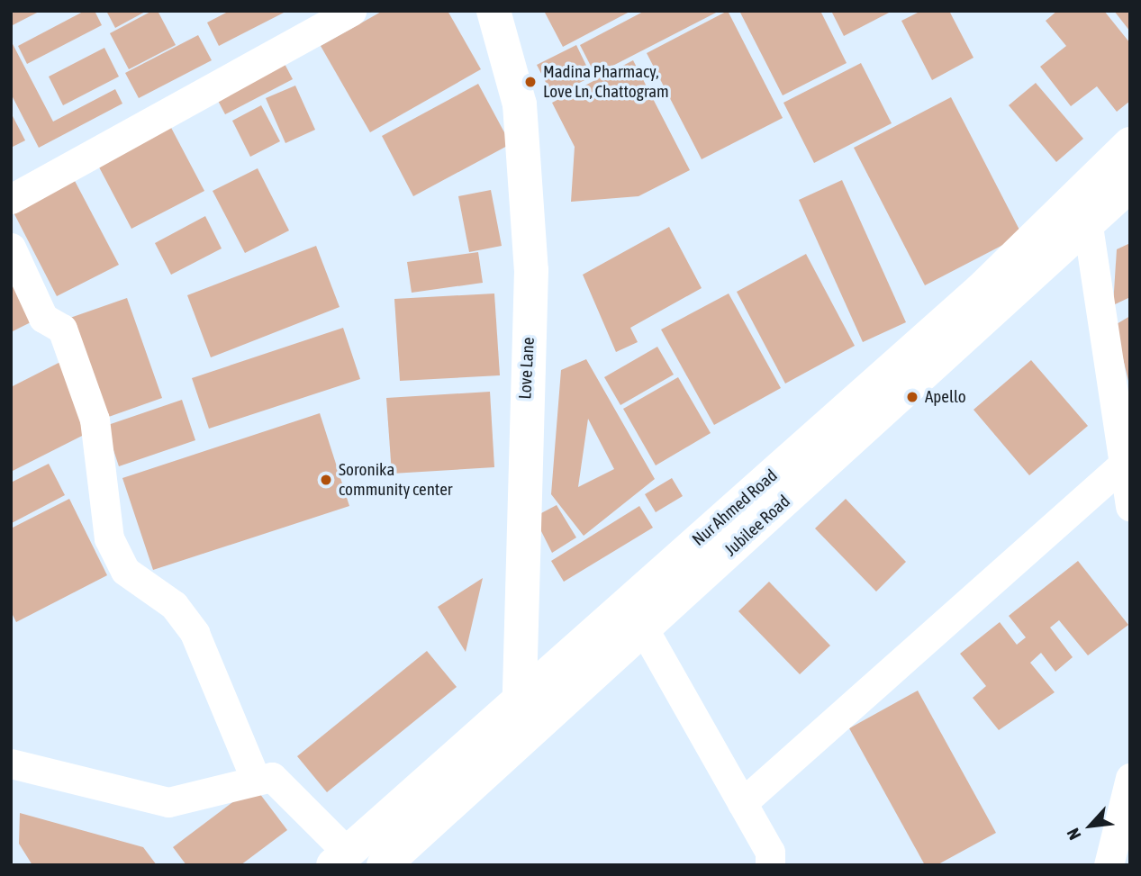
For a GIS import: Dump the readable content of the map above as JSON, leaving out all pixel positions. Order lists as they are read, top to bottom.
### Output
{
  "streets": {
    "main road": ["Love Lane", "Nur Ahmed Road", "Jubilee Road"]
  },
  "crossings": [
    ["Love Lane", "Nur Ahmed Road"]
  ],
  "places": ["Madina Pharmacy, Love Ln, Chattogram", "Apello", "Soronika community center"],
  "north": "bottom left"
}
